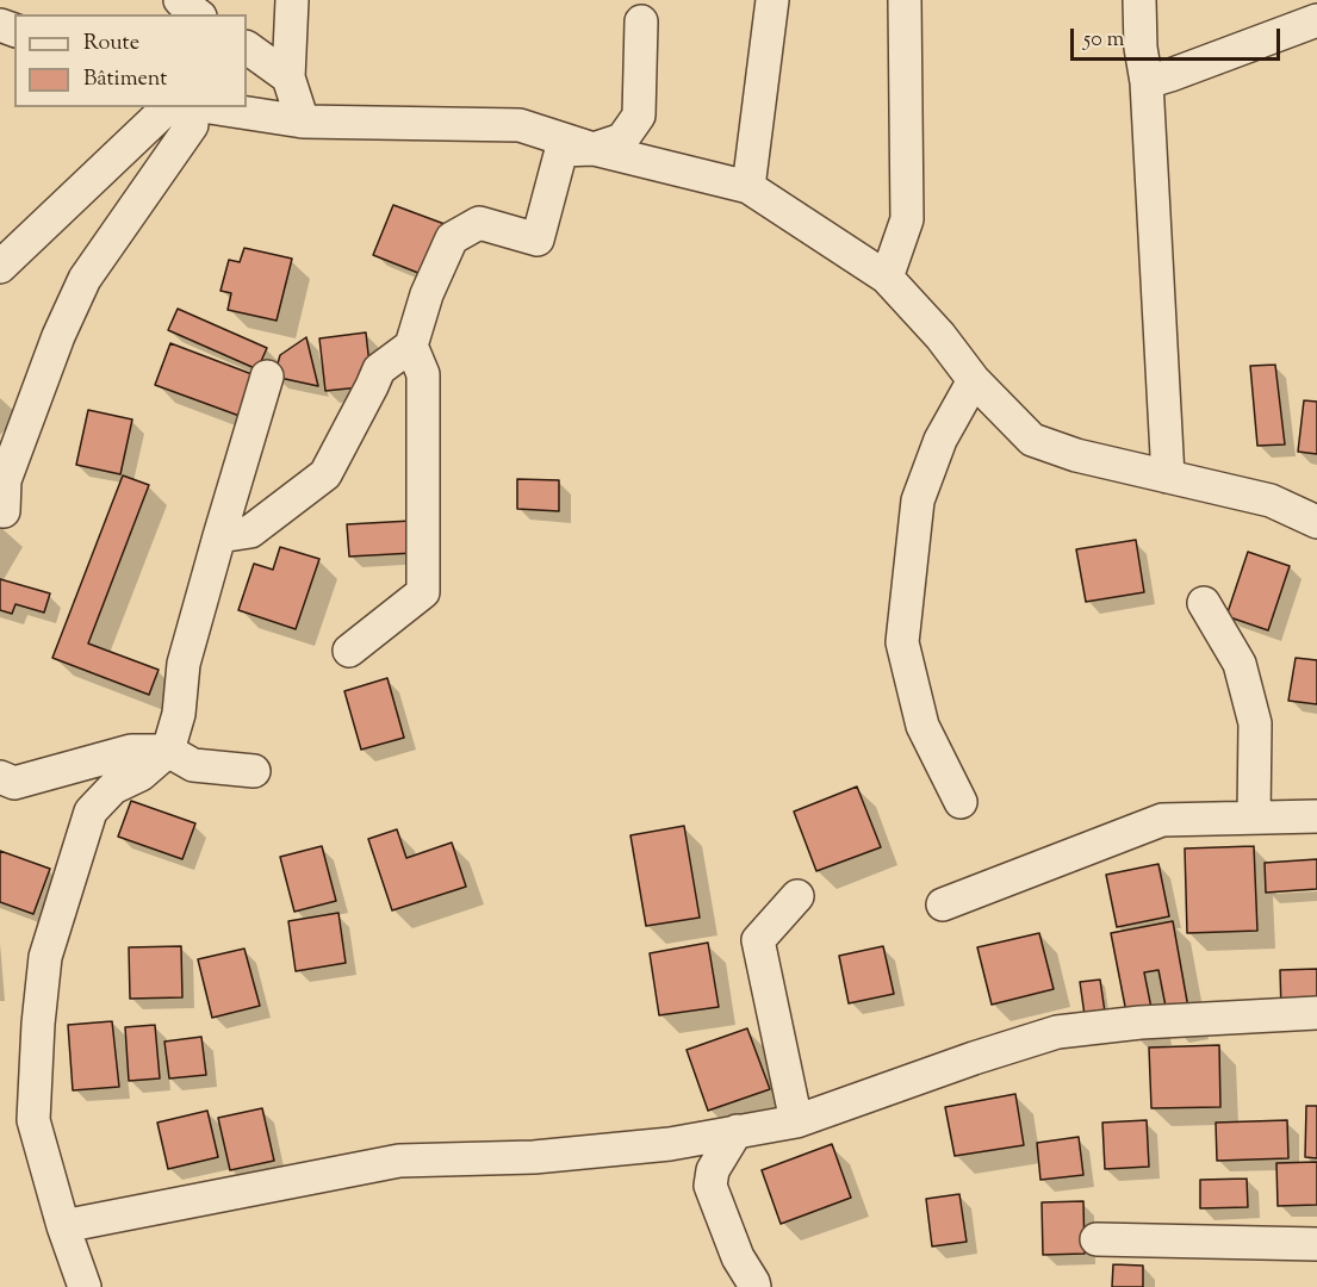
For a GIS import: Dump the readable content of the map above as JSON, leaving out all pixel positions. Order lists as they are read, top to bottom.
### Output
{
  "legend": ["Route", "Bâtiment"],
  "scale_bar": "50 m"
}
